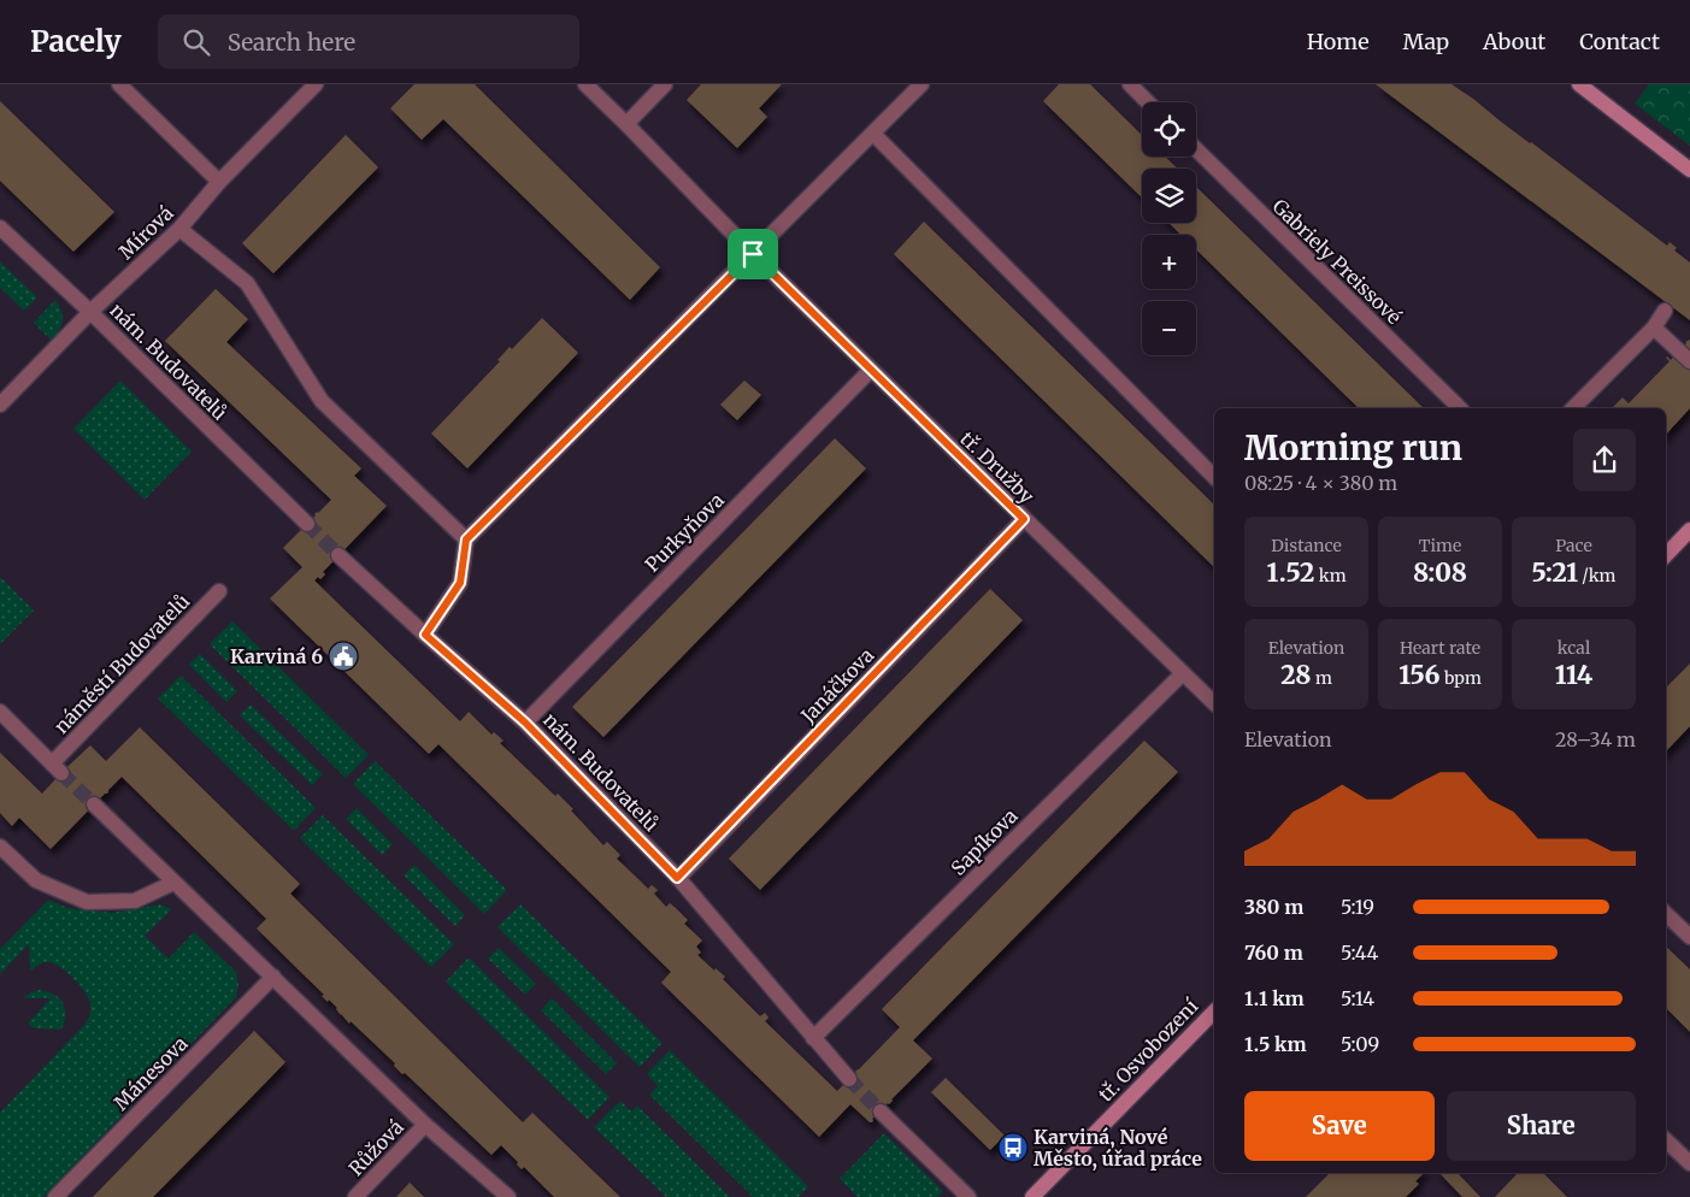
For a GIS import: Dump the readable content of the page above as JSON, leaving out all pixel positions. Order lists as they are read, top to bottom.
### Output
{
  "streets": {
    "street": [
      "Mírová",
      "Gabriely Preissové",
      "nám. Budovatelů",
      "tř. Družby",
      "Purkyňova",
      "náměstí Budovatelů",
      "Janáčkova",
      "Sapíkova",
      "tř. Osvobození",
      "Mánesova",
      "Růžová"
    ]
  },
  "crossings": [
    ["Mírová", "nám. Budovatelů"],
    ["nám. Budovatelů", "Purkyňova"],
    ["nám. Budovatelů", "Janáčkova"],
    ["nám. Budovatelů", "Sapíkova"],
    ["tř. Družby", "Purkyňova"],
    ["tř. Družby", "Janáčkova"],
    ["tř. Družby", "Sapíkova"]
  ],
  "places": {
    "public building": ["Karviná 6"],
    "bus stop": ["Karviná, Nové Město, úřad práce"]
  },
  "page": {
    "header": "Pacely",
    "search": "Search here",
    "nav": [
      "Home",
      "Map",
      "About",
      "Contact"
    ],
    "map_buttons": ["+", "−"],
    "heading": ["Morning run", "08:25 · 4 × 380 m"],
    "stats": [
      ["Distance", "1.52 km"],
      ["Time", "8:08"],
      ["Pace", "5:21 /km"],
      ["Elevation", "28 m"],
      ["Heart rate", "156 bpm"],
      ["kcal", "114"]
    ],
    "chart": ["Elevation", "28–34 m"],
    "list": [
      {
        "name": "380 m",
        "note": "5:19"
      },
      {
        "name": "760 m",
        "note": "5:44"
      },
      {
        "name": "1.1 km",
        "note": "5:14"
      },
      {
        "name": "1.5 km",
        "note": "5:09"
      }
    ],
    "buttons": ["Save", "Share"]
  }
}
